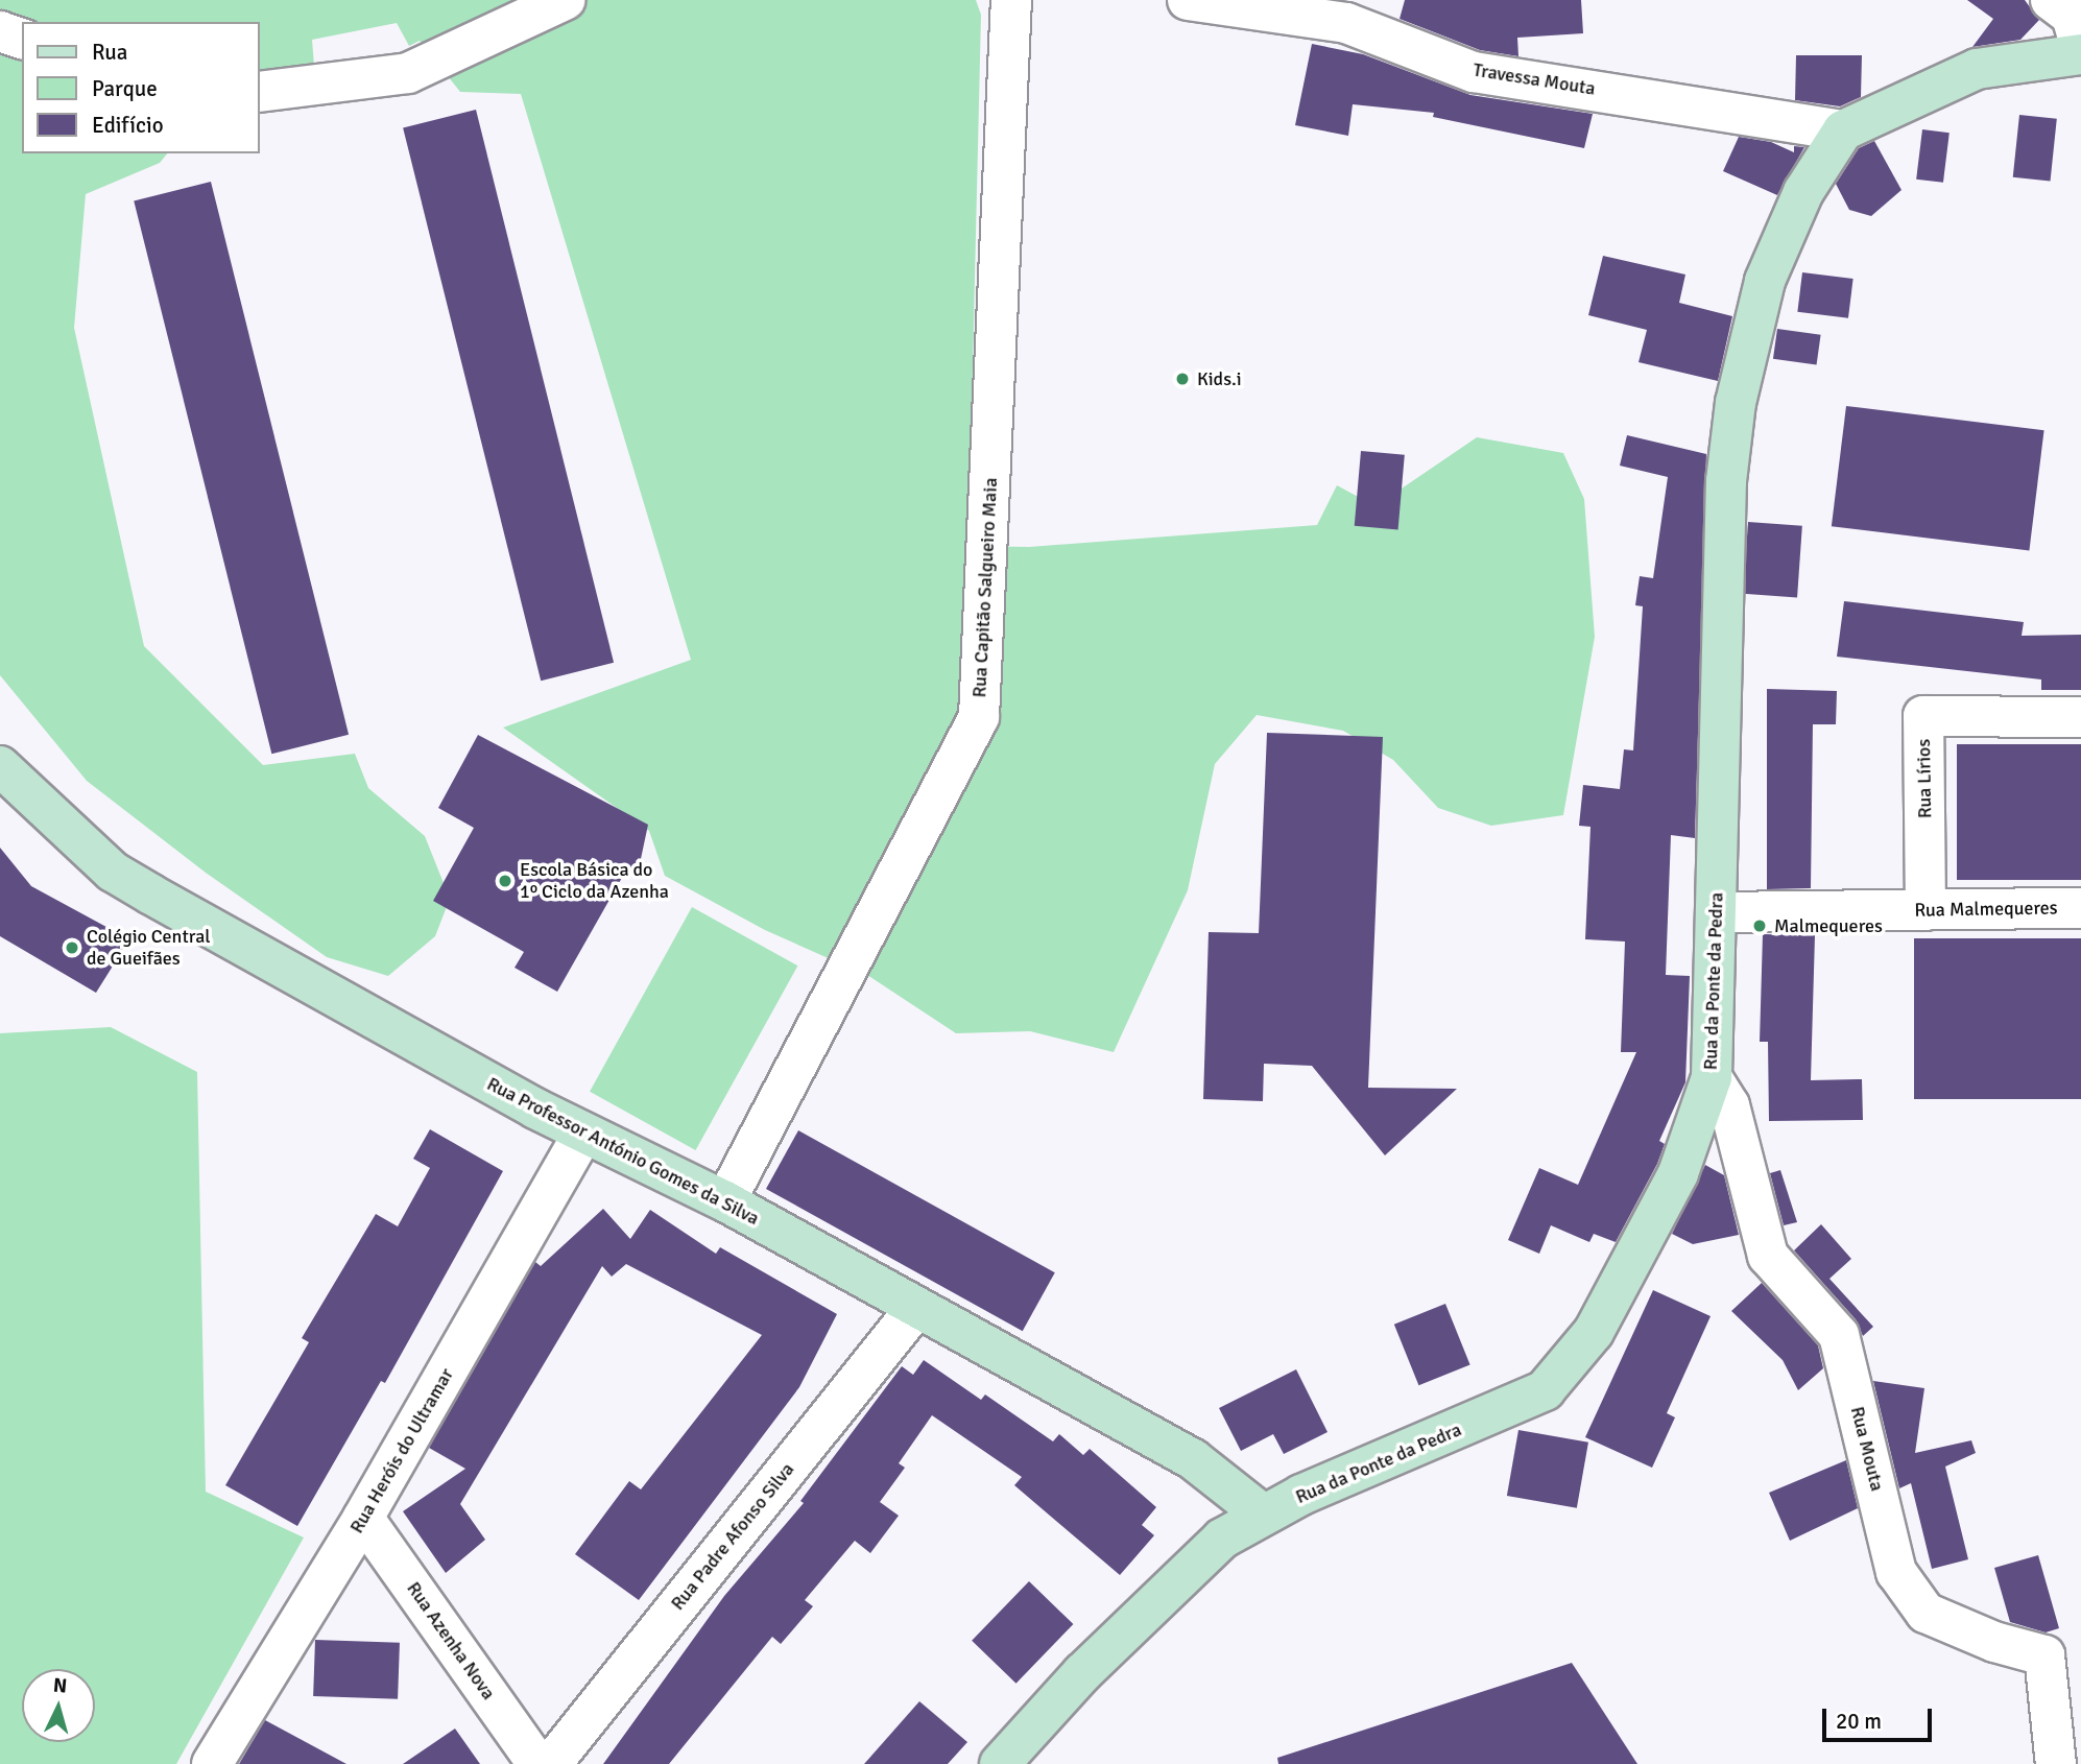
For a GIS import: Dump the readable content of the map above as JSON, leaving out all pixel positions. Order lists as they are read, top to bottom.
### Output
{
  "streets": {
    "street": [
      "Travessa Mouta",
      "Rua Capitão Salgueiro Maia",
      "Rua Lírios",
      "Rua Malmequeres",
      "Rua da Ponte da Pedra",
      "Rua Professor António Gomes da Silva",
      "Rua Mouta",
      "Rua Heróis do Ultramar",
      "Rua Padre Afonso Silva",
      "Rua Azenha Nova"
    ]
  },
  "crossings": [
    ["Travessa Mouta", "Rua da Ponte da Pedra"],
    ["Rua Capitão Salgueiro Maia", "Rua Professor António Gomes da Silva"],
    ["Rua Lírios", "Rua Malmequeres"],
    ["Rua Malmequeres", "Rua da Ponte da Pedra"],
    ["Rua da Ponte da Pedra", "Rua Professor António Gomes da Silva"],
    ["Rua da Ponte da Pedra", "Rua Mouta"],
    ["Rua Professor António Gomes da Silva", "Rua Heróis do Ultramar"],
    ["Rua Professor António Gomes da Silva", "Rua Padre Afonso Silva"],
    ["Rua Heróis do Ultramar", "Rua Azenha Nova"]
  ],
  "places": [
    "Kids.i",
    "Escola Básica do 1º Ciclo da Azenha",
    "Malmequeres",
    "Colégio Central de Gueifães"
  ],
  "legend": ["Rua", "Parque", "Edifício"],
  "scale_bar": "20 m",
  "north": "top"
}
